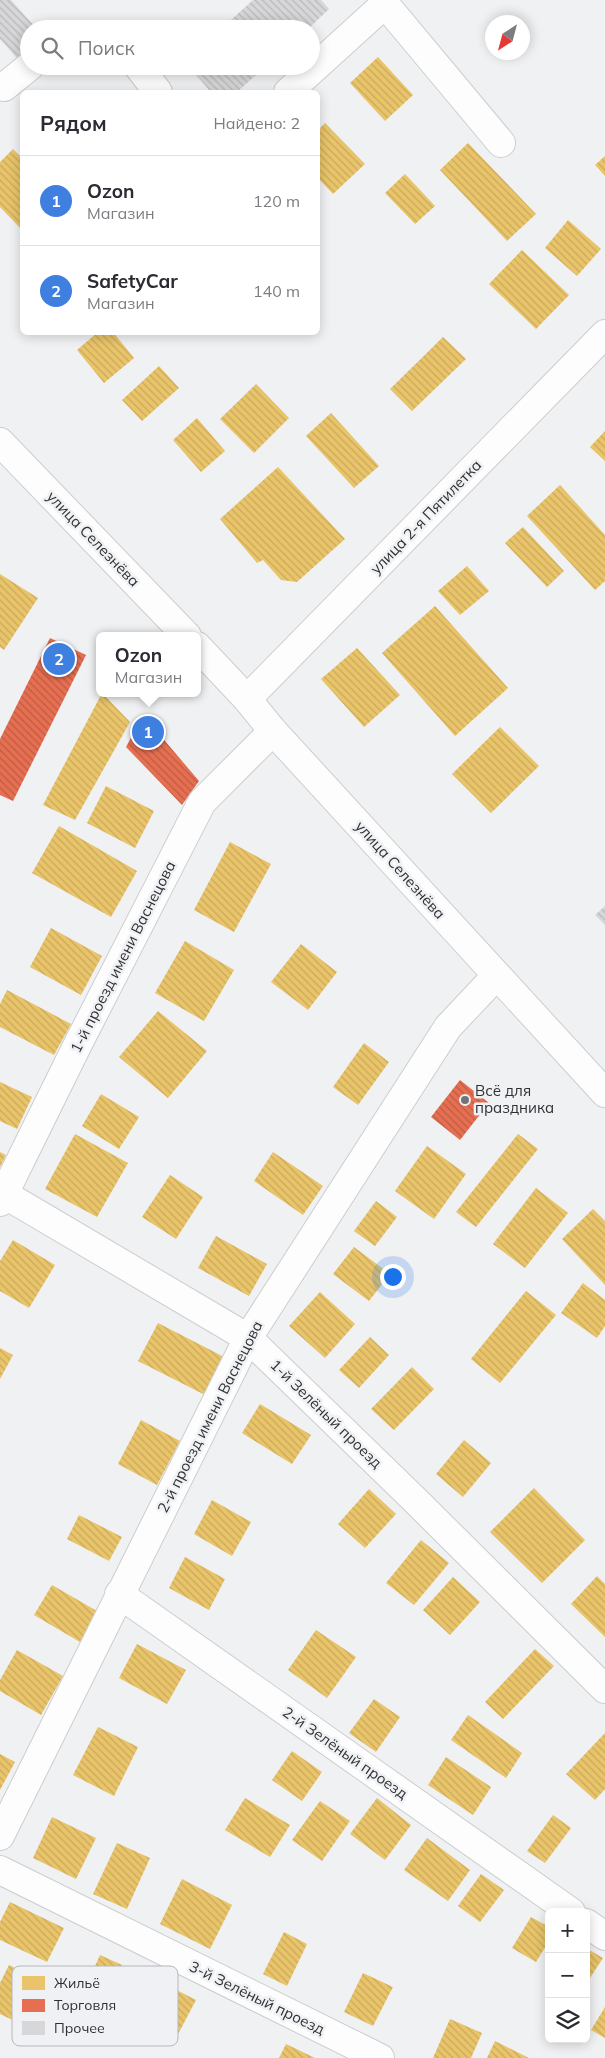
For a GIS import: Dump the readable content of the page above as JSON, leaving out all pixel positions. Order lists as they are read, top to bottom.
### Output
{
  "streets": {
    "street": [
      "улица 2-я Пятилетка",
      "улица Селезнёва",
      "1-й проезд имени Васнецова",
      "1-й Зелёный проезд",
      "2-й проезд имени Васнецова",
      "2-й Зелёный проезд",
      "3-й Зелёный проезд"
    ]
  },
  "crossings": [
    ["улица 2-я Пятилетка", "улица Селезнёва"],
    ["улица Селезнёва", "1-й проезд имени Васнецова"],
    ["улица Селезнёва", "2-й проезд имени Васнецова"],
    ["1-й проезд имени Васнецова", "1-й Зелёный проезд"],
    ["1-й Зелёный проезд", "2-й проезд имени Васнецова"],
    ["2-й проезд имени Васнецова", "2-й Зелёный проезд"]
  ],
  "places": ["Всё для праздника"],
  "legend": ["Жильё", "Торговля", "Прочее"],
  "north": "bottom left",
  "page": {
    "search": "Поиск",
    "heading": ["Рядом", "Найдено: 2"],
    "list": [
      {
        "mark": "1",
        "name": "Ozon",
        "note": "Магазин",
        "value": "120 m"
      },
      {
        "mark": "2",
        "name": "SafetyCar",
        "note": "Магазин",
        "value": "140 m"
      }
    ],
    "popup": ["Ozon", "Магазин"],
    "pins": ["2", "1"],
    "map_buttons": ["+", "−"]
  }
}
